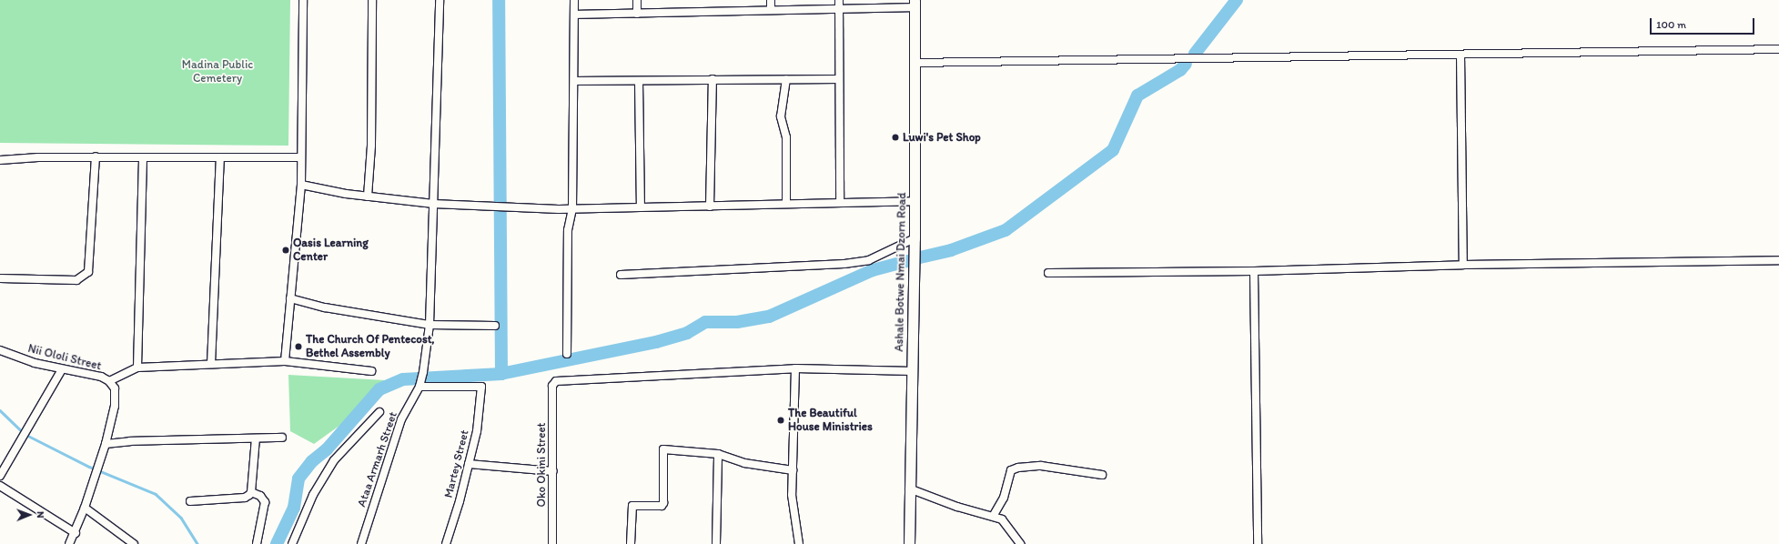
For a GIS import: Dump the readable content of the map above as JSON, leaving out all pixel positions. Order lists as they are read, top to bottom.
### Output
{
  "streets": {
    "main road": ["Ashale Botwe Nmai Dzorn Road"],
    "street": [
      "Nii Ololi Street",
      "Ataa Armarh Street",
      "Martey Street",
      "Oko Okini Street"
    ]
  },
  "crossings": [
    ["Ataa Armarh Street", "Martey Street"]
  ],
  "parks": ["Madina Public Cemetery"],
  "places": [
    "Luwi's Pet Shop",
    "Oasis Learning Center",
    "The Church Of Pentecost, Bethel Assembly",
    "The Beautiful House Ministries"
  ],
  "scale_bar": "100 m",
  "north": "right"
}
